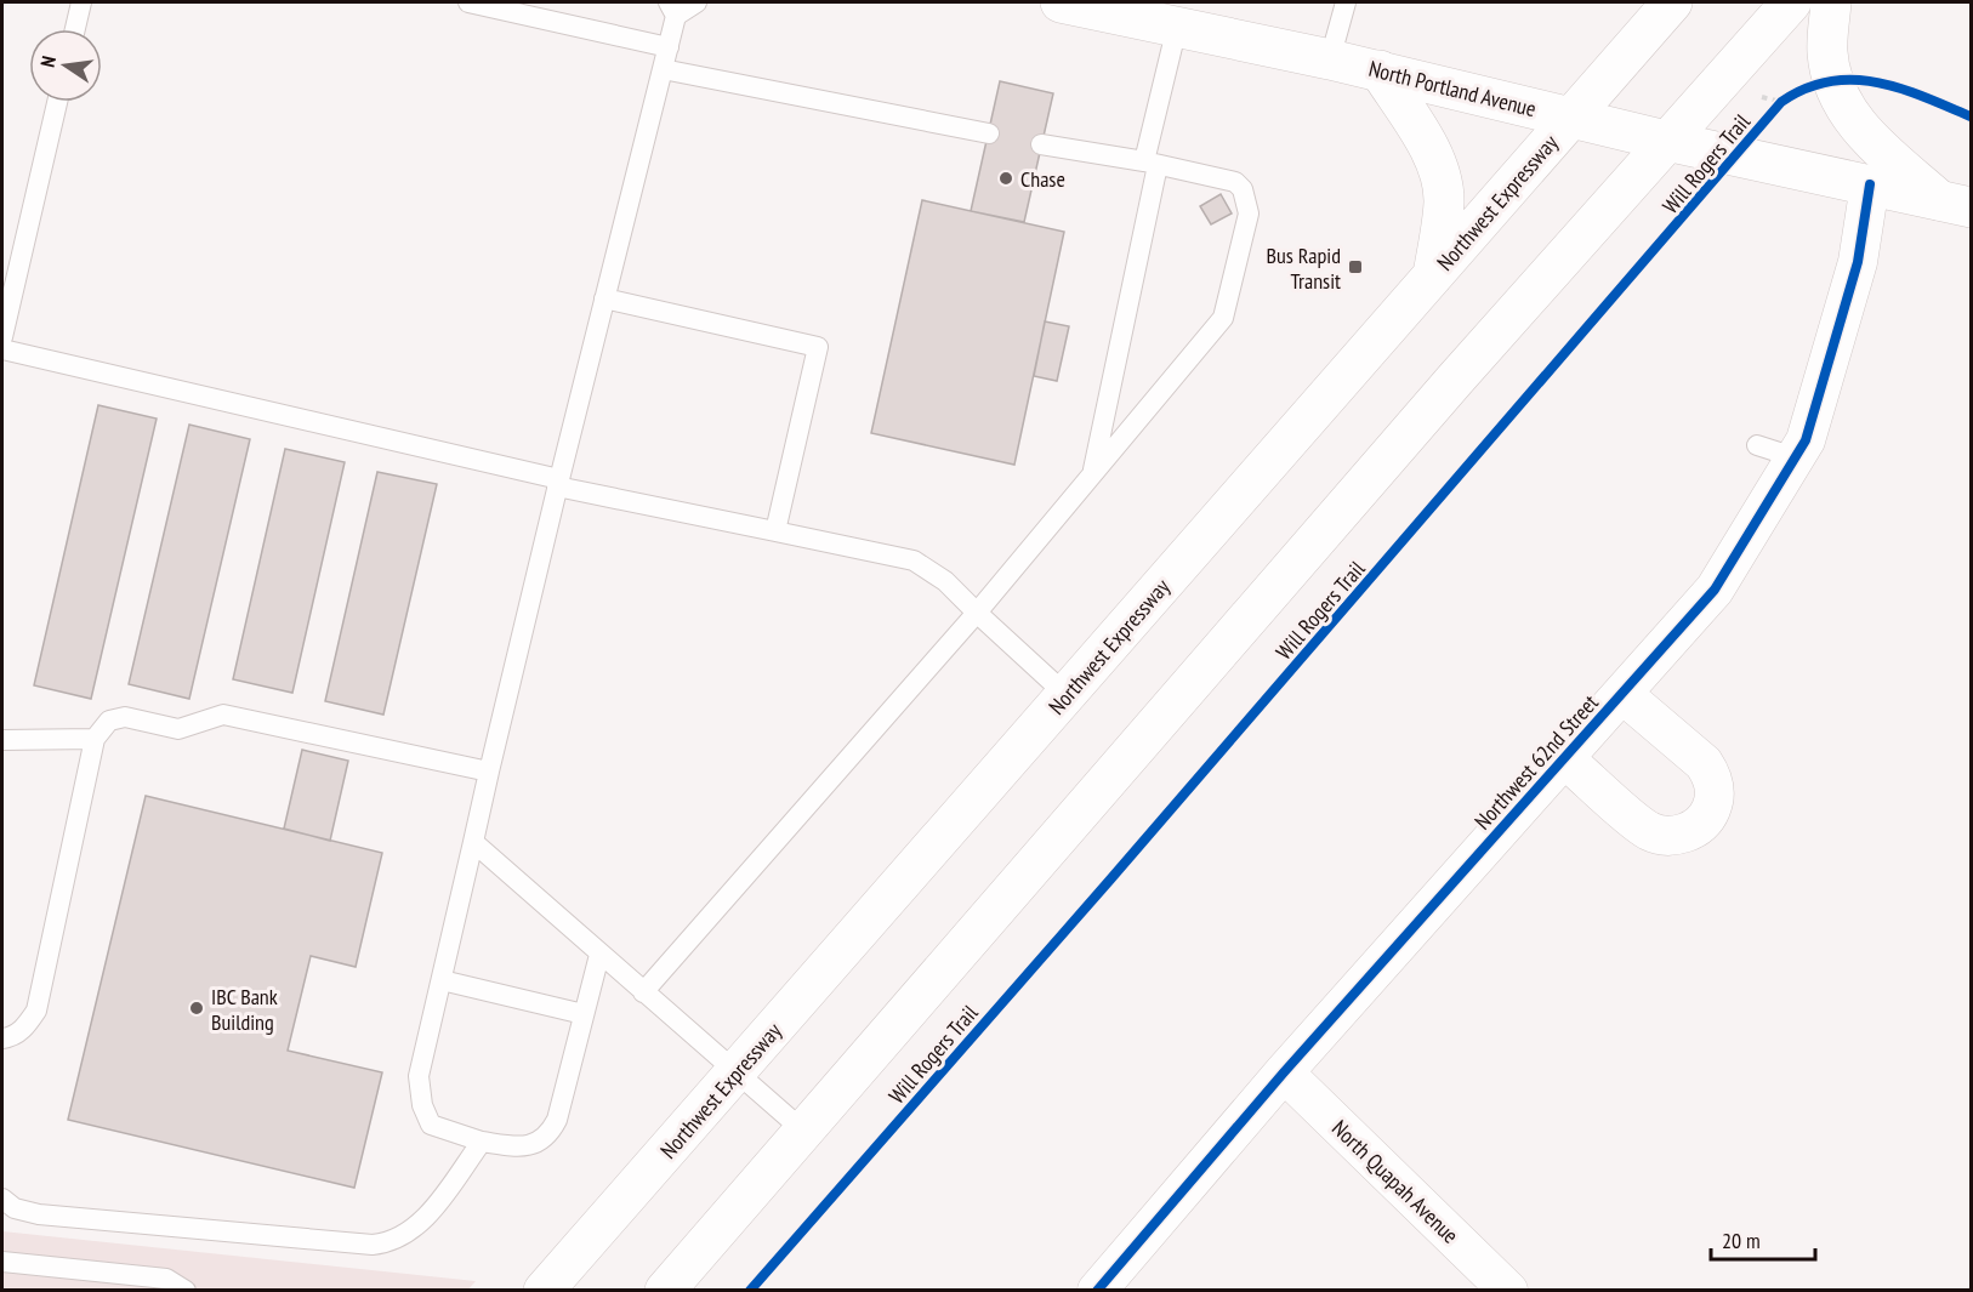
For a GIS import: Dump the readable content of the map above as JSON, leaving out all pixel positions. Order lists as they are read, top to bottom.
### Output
{
  "streets": {
    "main road": ["North Portland Avenue", "Northwest Expressway"],
    "street": ["Northwest 62nd Street", "North Quapah Avenue"],
    "cycle path": ["Will Rogers Trail"]
  },
  "crossings": [
    ["North Portland Avenue", "Northwest Expressway"],
    ["North Portland Avenue", "Northwest 62nd Street"],
    ["Northwest 62nd Street", "North Quapah Avenue"]
  ],
  "places": {
    "other": ["Chase", "IBC Bank Building"],
    "transit": ["Bus Rapid Transit"]
  },
  "scale_bar": "20 m",
  "north": "left"
}
